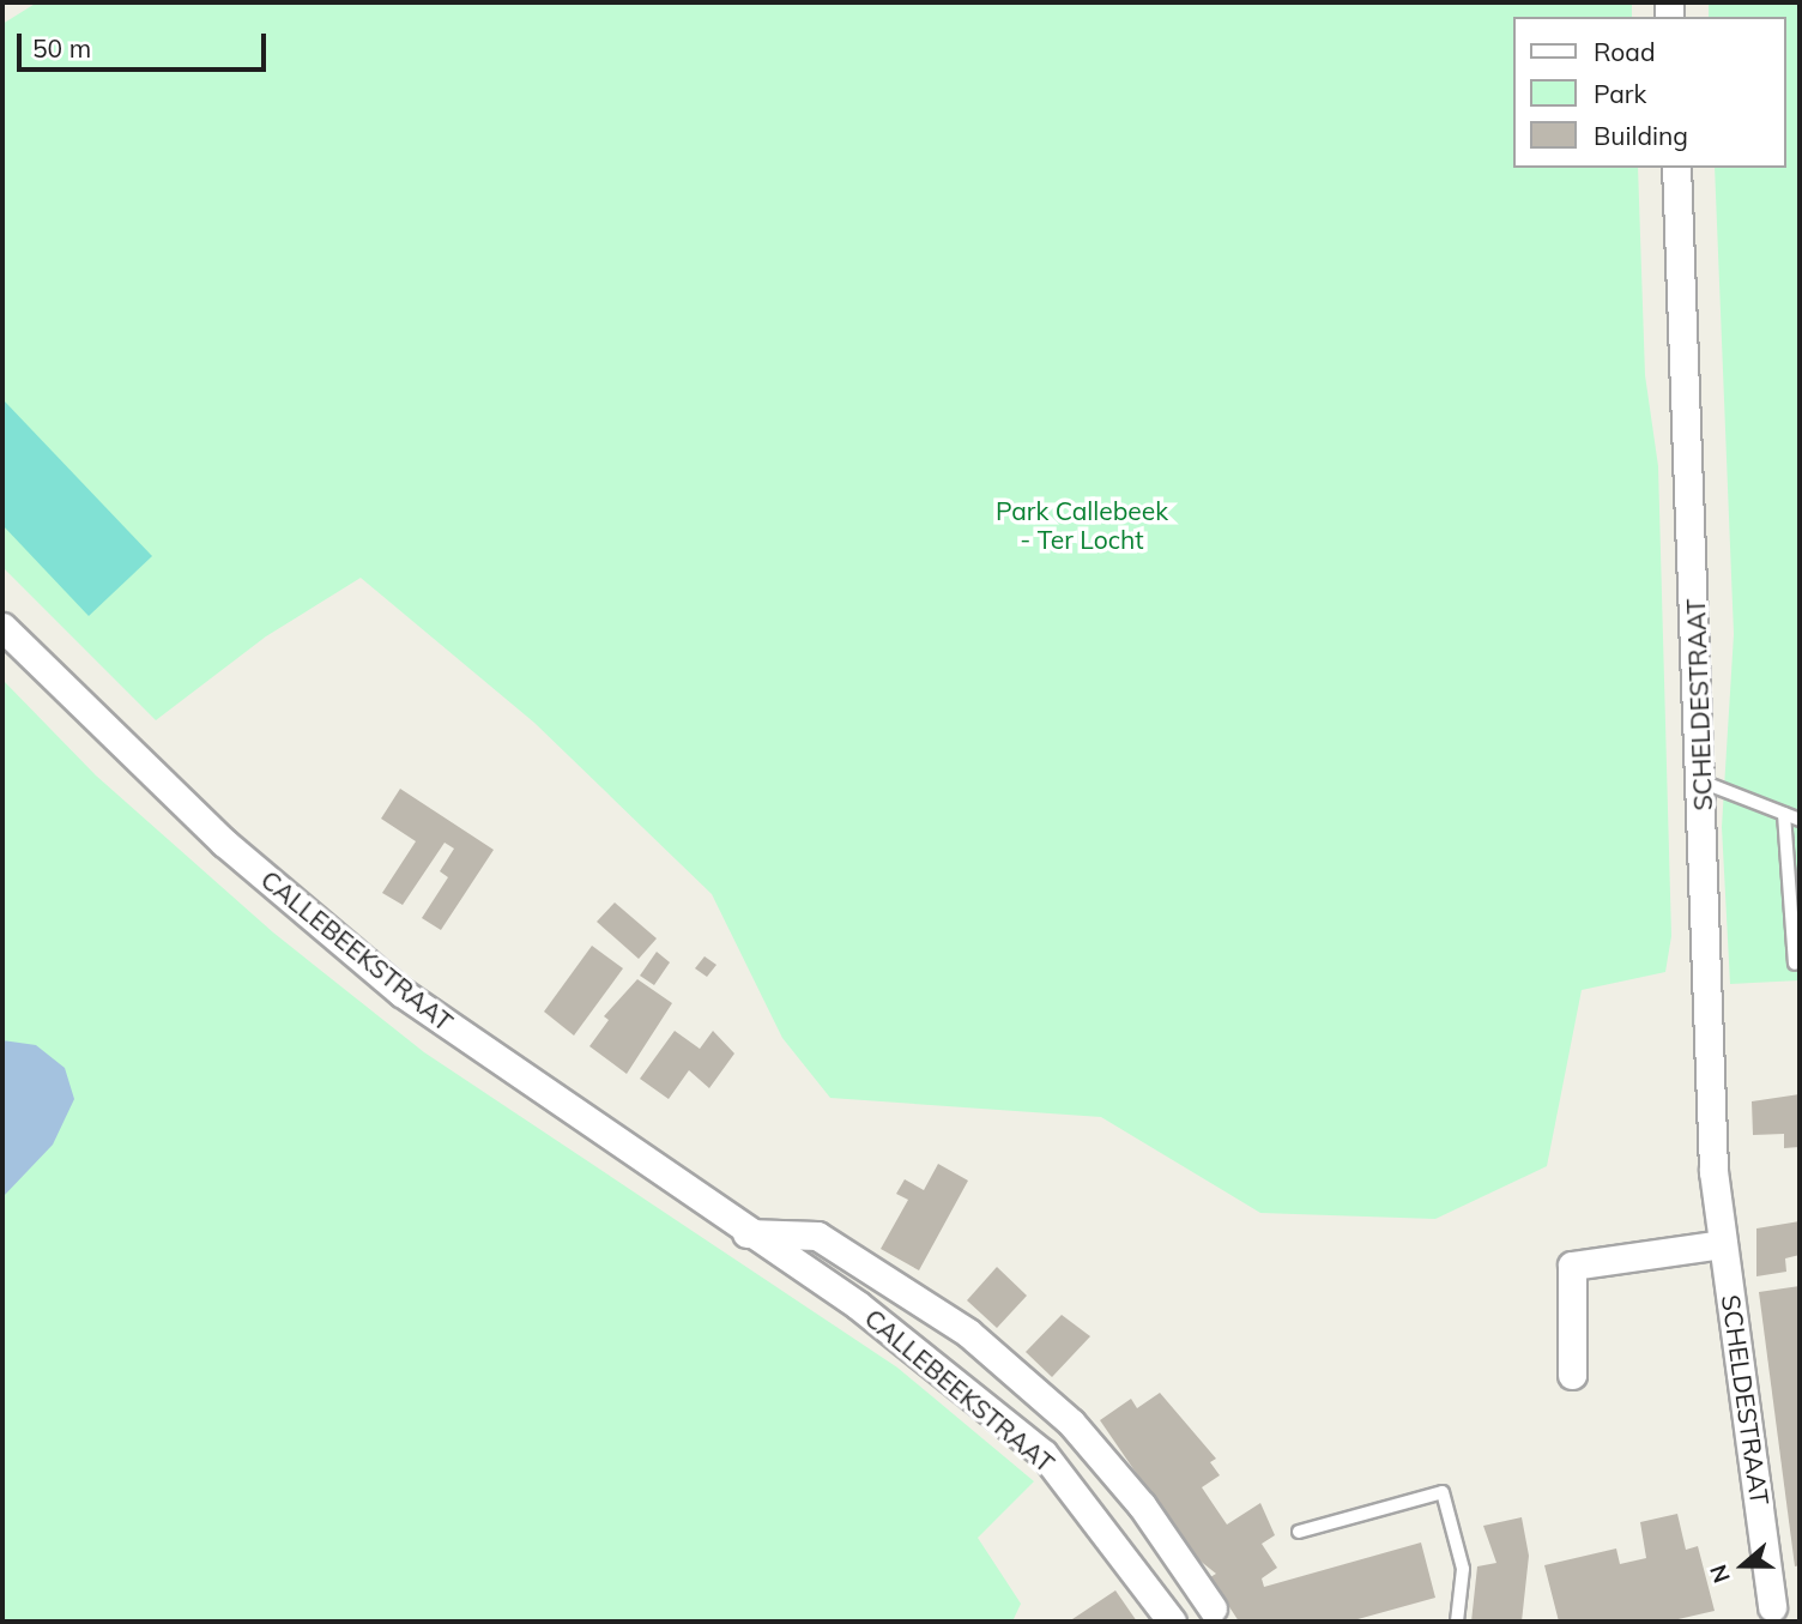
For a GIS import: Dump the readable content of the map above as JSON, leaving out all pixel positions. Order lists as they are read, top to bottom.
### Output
{
  "streets": {
    "street": ["SCHELDESTRAAT", "CALLEBEEKSTRAAT"]
  },
  "parks": ["Park Callebeek - Ter Locht"],
  "legend": ["Road", "Park", "Building"],
  "scale_bar": "50 m",
  "north": "left"
}
